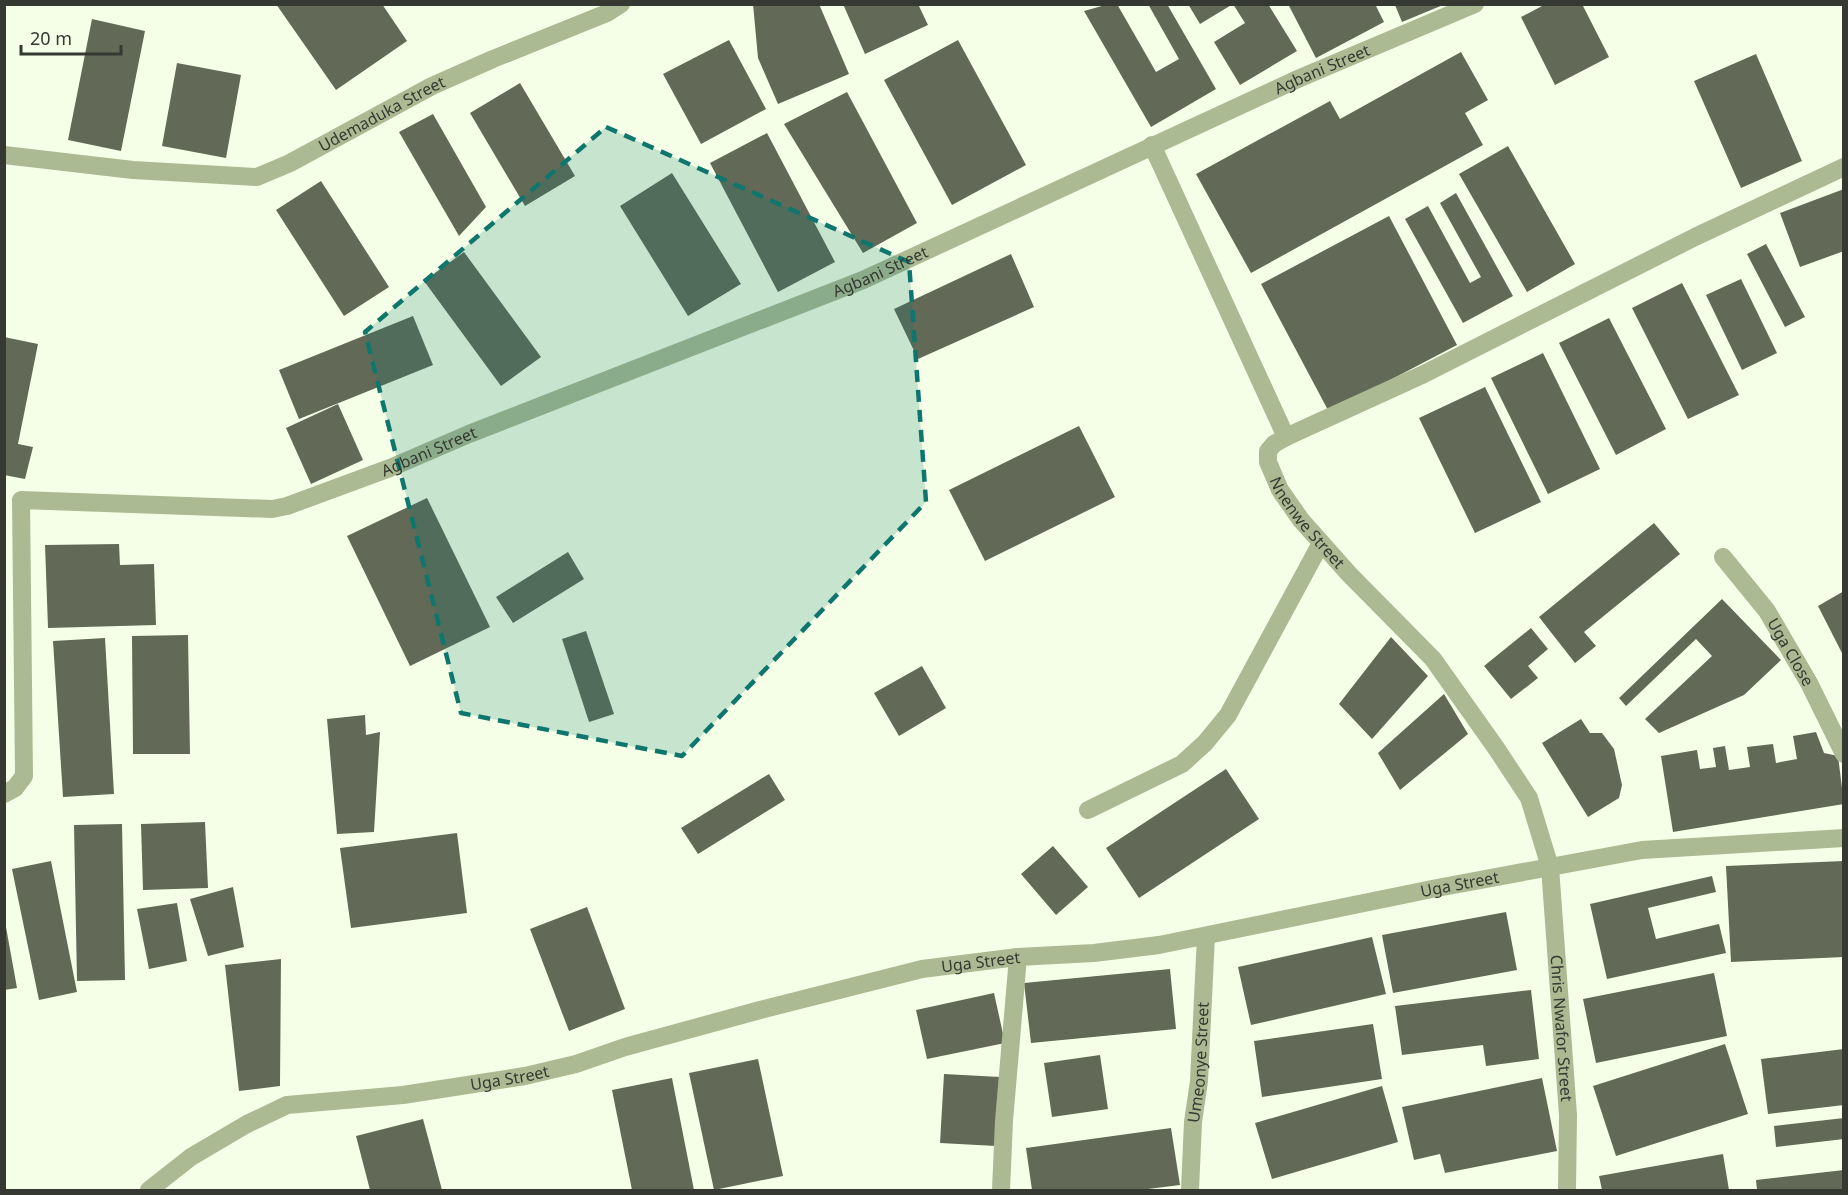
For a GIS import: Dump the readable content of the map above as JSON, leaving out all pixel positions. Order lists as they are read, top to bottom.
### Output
{
  "streets": {
    "street": [
      "Agbani Street",
      "Udemaduka Street",
      "Nnenwe Street",
      "Uga Close",
      "Uga Street",
      "Chris Nwafor Street",
      "Umeonye Street"
    ]
  },
  "crossings": [
    ["Nnenwe Street", "Uga Street"],
    ["Nnenwe Street", "Chris Nwafor Street"],
    ["Uga Street", "Chris Nwafor Street"],
    ["Uga Street", "Umeonye Street"]
  ],
  "scale_bar": "20 m"
}
